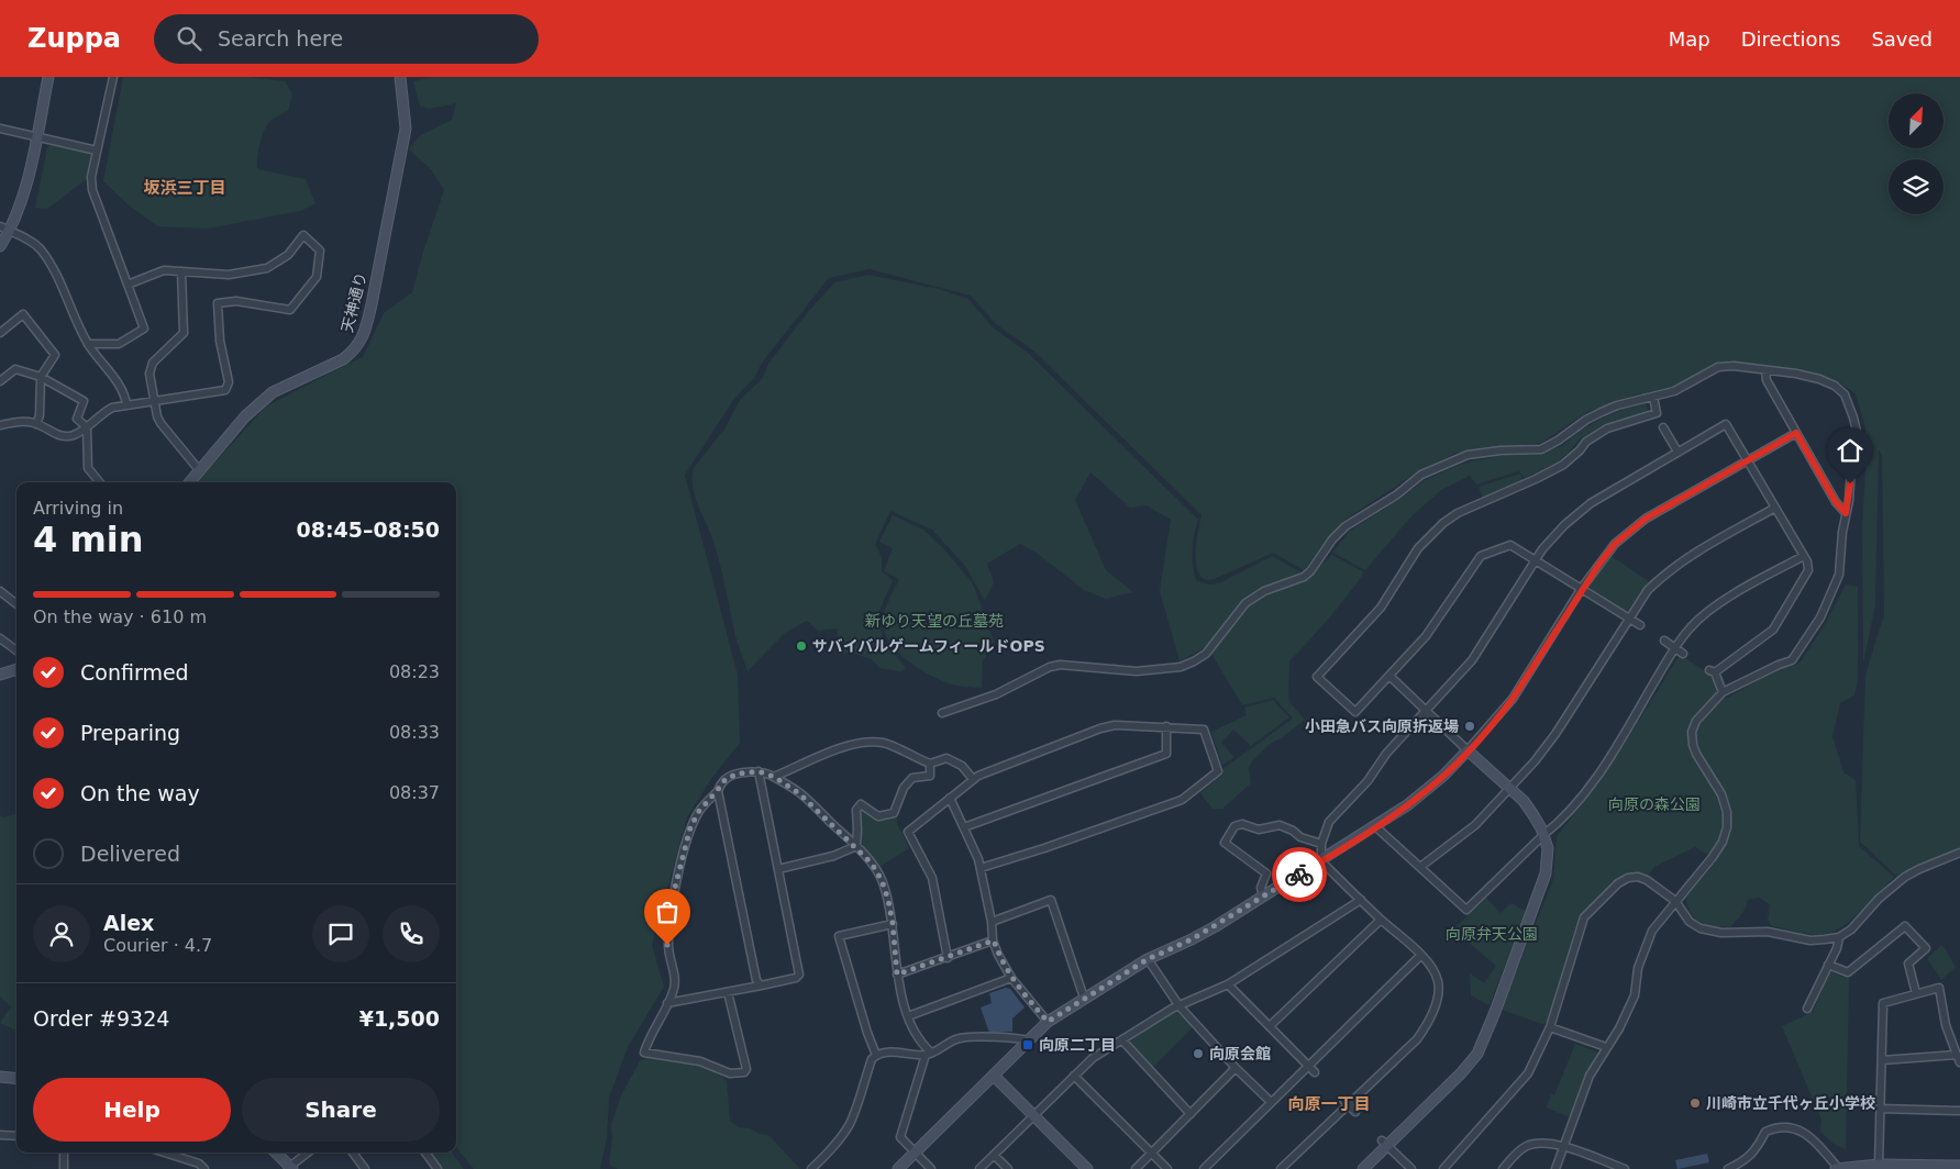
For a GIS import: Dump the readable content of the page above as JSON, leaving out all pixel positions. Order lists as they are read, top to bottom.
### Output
{
  "streets": {
    "street": ["天神通り"]
  },
  "districts": ["坂浜三丁目", "向原一丁目"],
  "parks": ["新ゆり天望の丘墓苑", "向原の森公園", "向原弁天公園"],
  "places": {
    "other": [
      "サバイバルゲームフィールドOPS",
      "小田急バス向原折返場",
      "向原会館",
      "川崎市立千代ヶ丘小学校"
    ],
    "transit": ["向原二丁目"]
  },
  "north": "top right",
  "page": {
    "header": "Zuppa",
    "search": "Search here",
    "nav": ["Map", "Directions", "Saved"],
    "heading": ["4 min", "Arriving in", "08:45–08:50"],
    "panel": [
      "Alex",
      "Courier · 4.7",
      "Order #9324",
      "¥1,500"
    ],
    "bar": "On the way · 610 m",
    "list": [
      ["Confirmed", "08:23"],
      ["Preparing", "08:33"],
      ["On the way", "08:37"],
      "Delivered"
    ],
    "buttons": ["Help", "Share"]
  }
}
